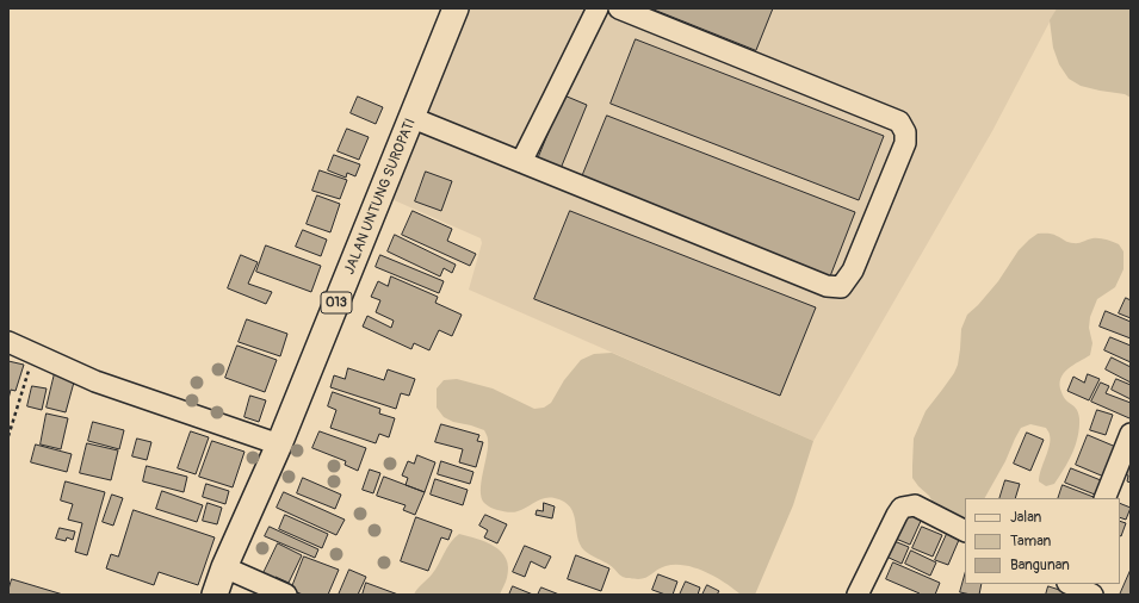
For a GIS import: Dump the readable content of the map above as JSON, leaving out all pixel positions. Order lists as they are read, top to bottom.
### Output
{
  "streets": {
    "main road": ["JALAN UNTUNG SUROPATI", "013"]
  },
  "legend": ["Jalan", "Taman", "Bangunan"]
}
